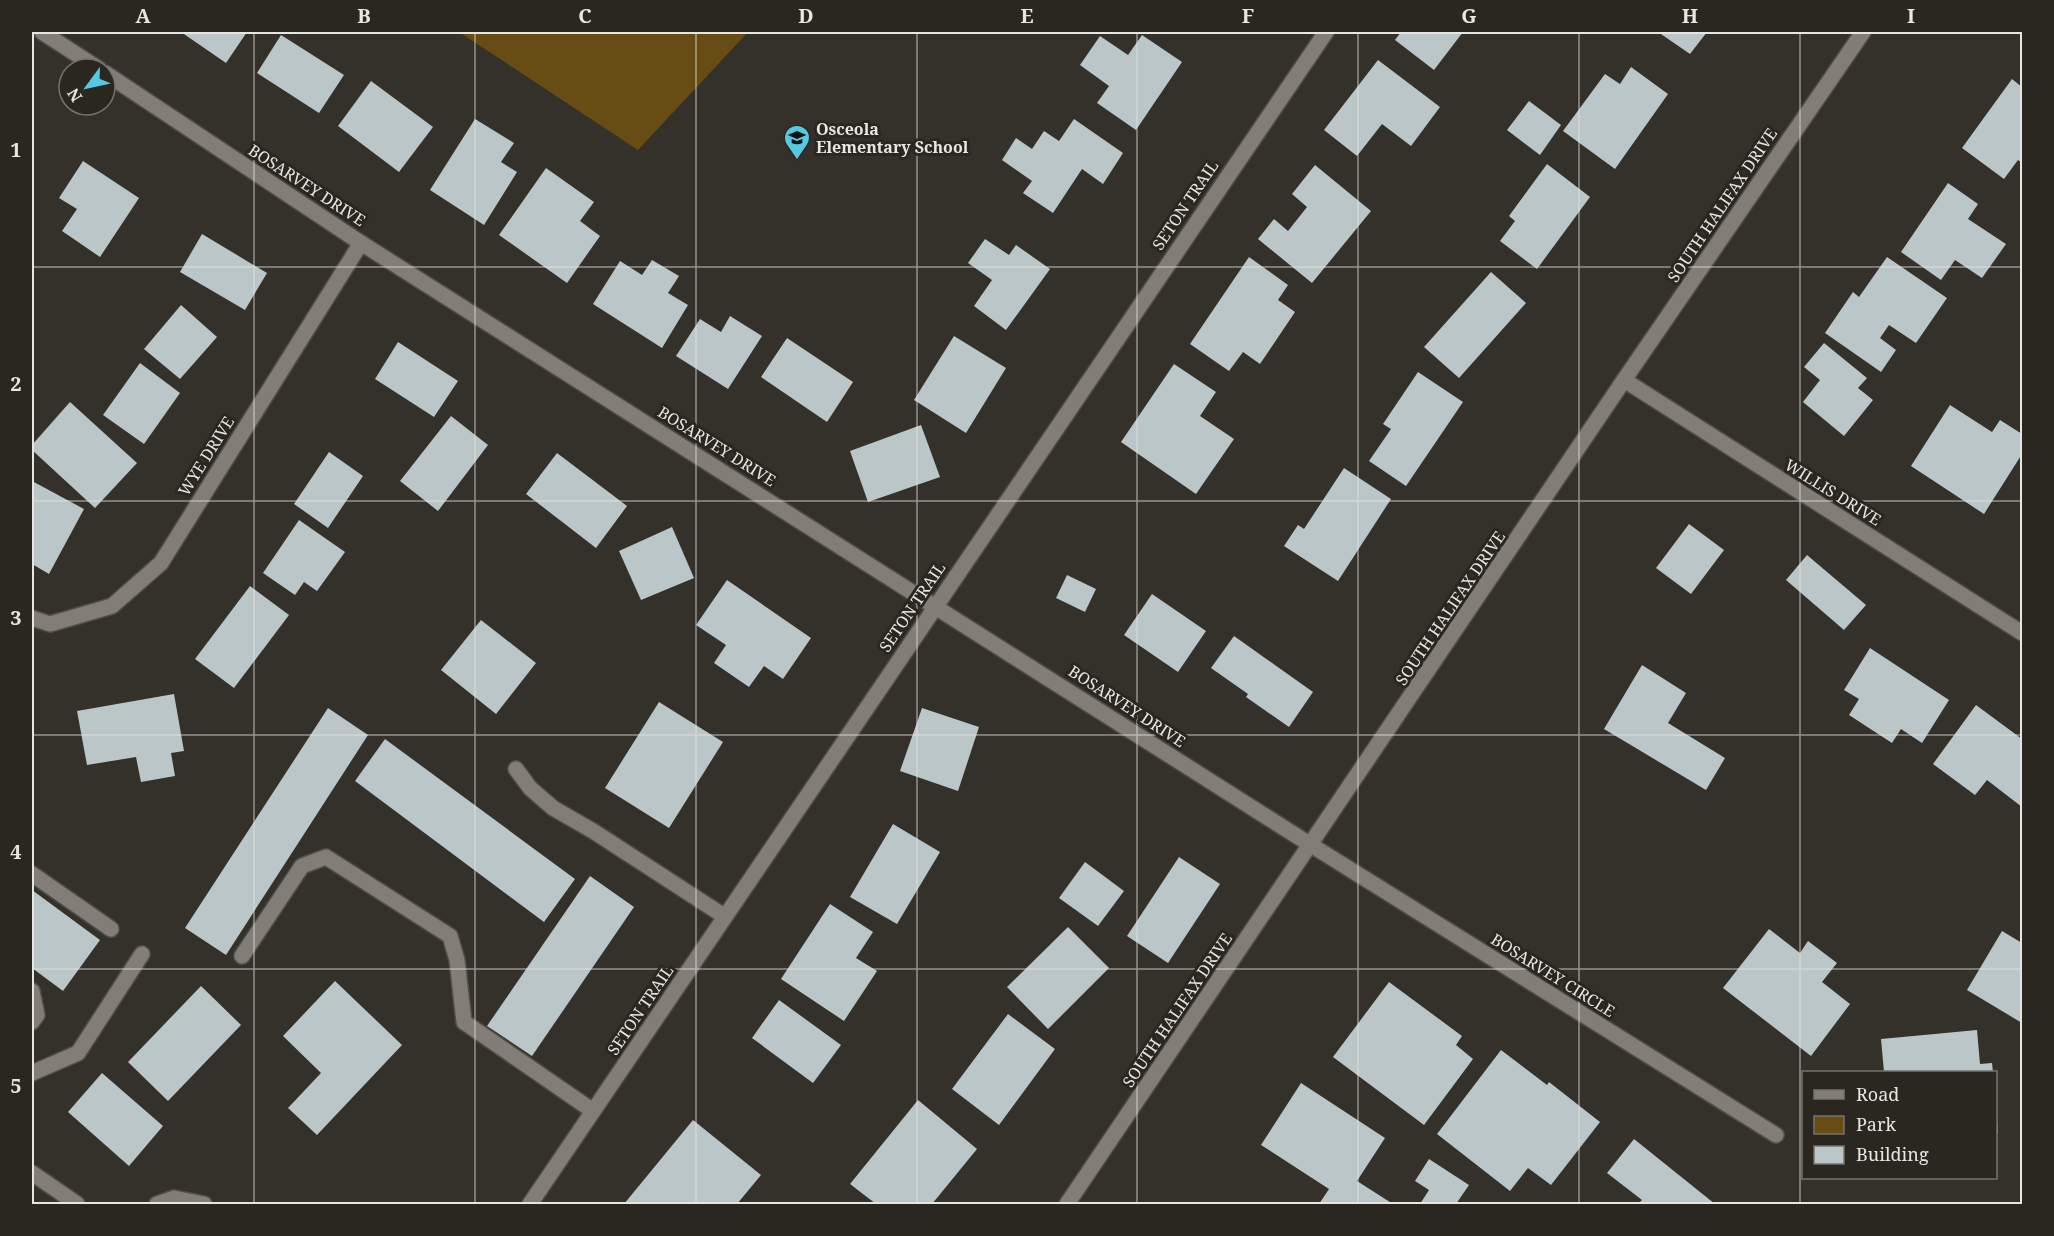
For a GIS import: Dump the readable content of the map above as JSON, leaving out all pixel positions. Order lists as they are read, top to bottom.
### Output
{
  "streets": {
    "street": [
      "BOSARVEY DRIVE",
      "SETON TRAIL",
      "SOUTH HALIFAX DRIVE",
      "WYE DRIVE",
      "WILLIS DRIVE",
      "BOSARVEY CIRCLE"
    ]
  },
  "crossings": [
    ["BOSARVEY DRIVE", "SETON TRAIL"],
    ["BOSARVEY DRIVE", "SOUTH HALIFAX DRIVE"],
    ["BOSARVEY DRIVE", "WYE DRIVE"],
    ["BOSARVEY DRIVE", "BOSARVEY CIRCLE"],
    ["SOUTH HALIFAX DRIVE", "WILLIS DRIVE"],
    ["SOUTH HALIFAX DRIVE", "BOSARVEY CIRCLE"]
  ],
  "places": {
    "school or university": ["Osceola Elementary School"]
  },
  "legend": ["Road", "Park", "Building"],
  "north": "bottom left",
  "grid": {
    "columns": [
      "A",
      "B",
      "C",
      "D",
      "E",
      "F",
      "G",
      "H",
      "I"
    ],
    "rows": [
      "1",
      "2",
      "3",
      "4",
      "5"
    ]
  }
}
